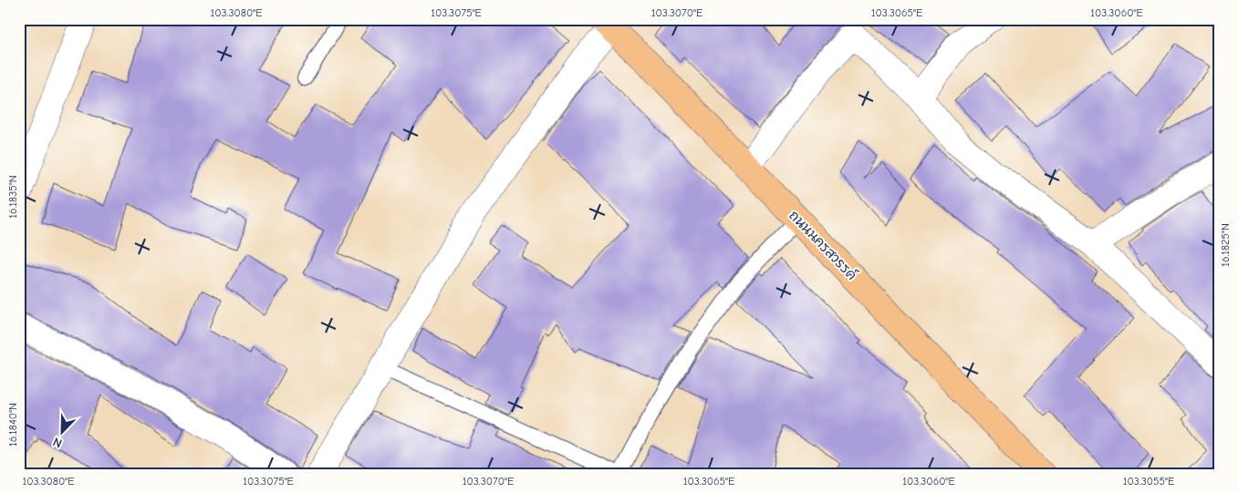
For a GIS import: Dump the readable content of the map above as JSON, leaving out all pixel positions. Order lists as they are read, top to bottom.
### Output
{
  "streets": {
    "main road": ["ถนนนครสวรรค์"]
  },
  "north": "bottom left",
  "coordinates": [
    "103.3080°E",
    "103.3075°E",
    "103.3070°E",
    "103.3065°E",
    "103.3060°E",
    "16.1835°N",
    "16.1825°N",
    "16.1840°N",
    "103.3055°E"
  ]
}
